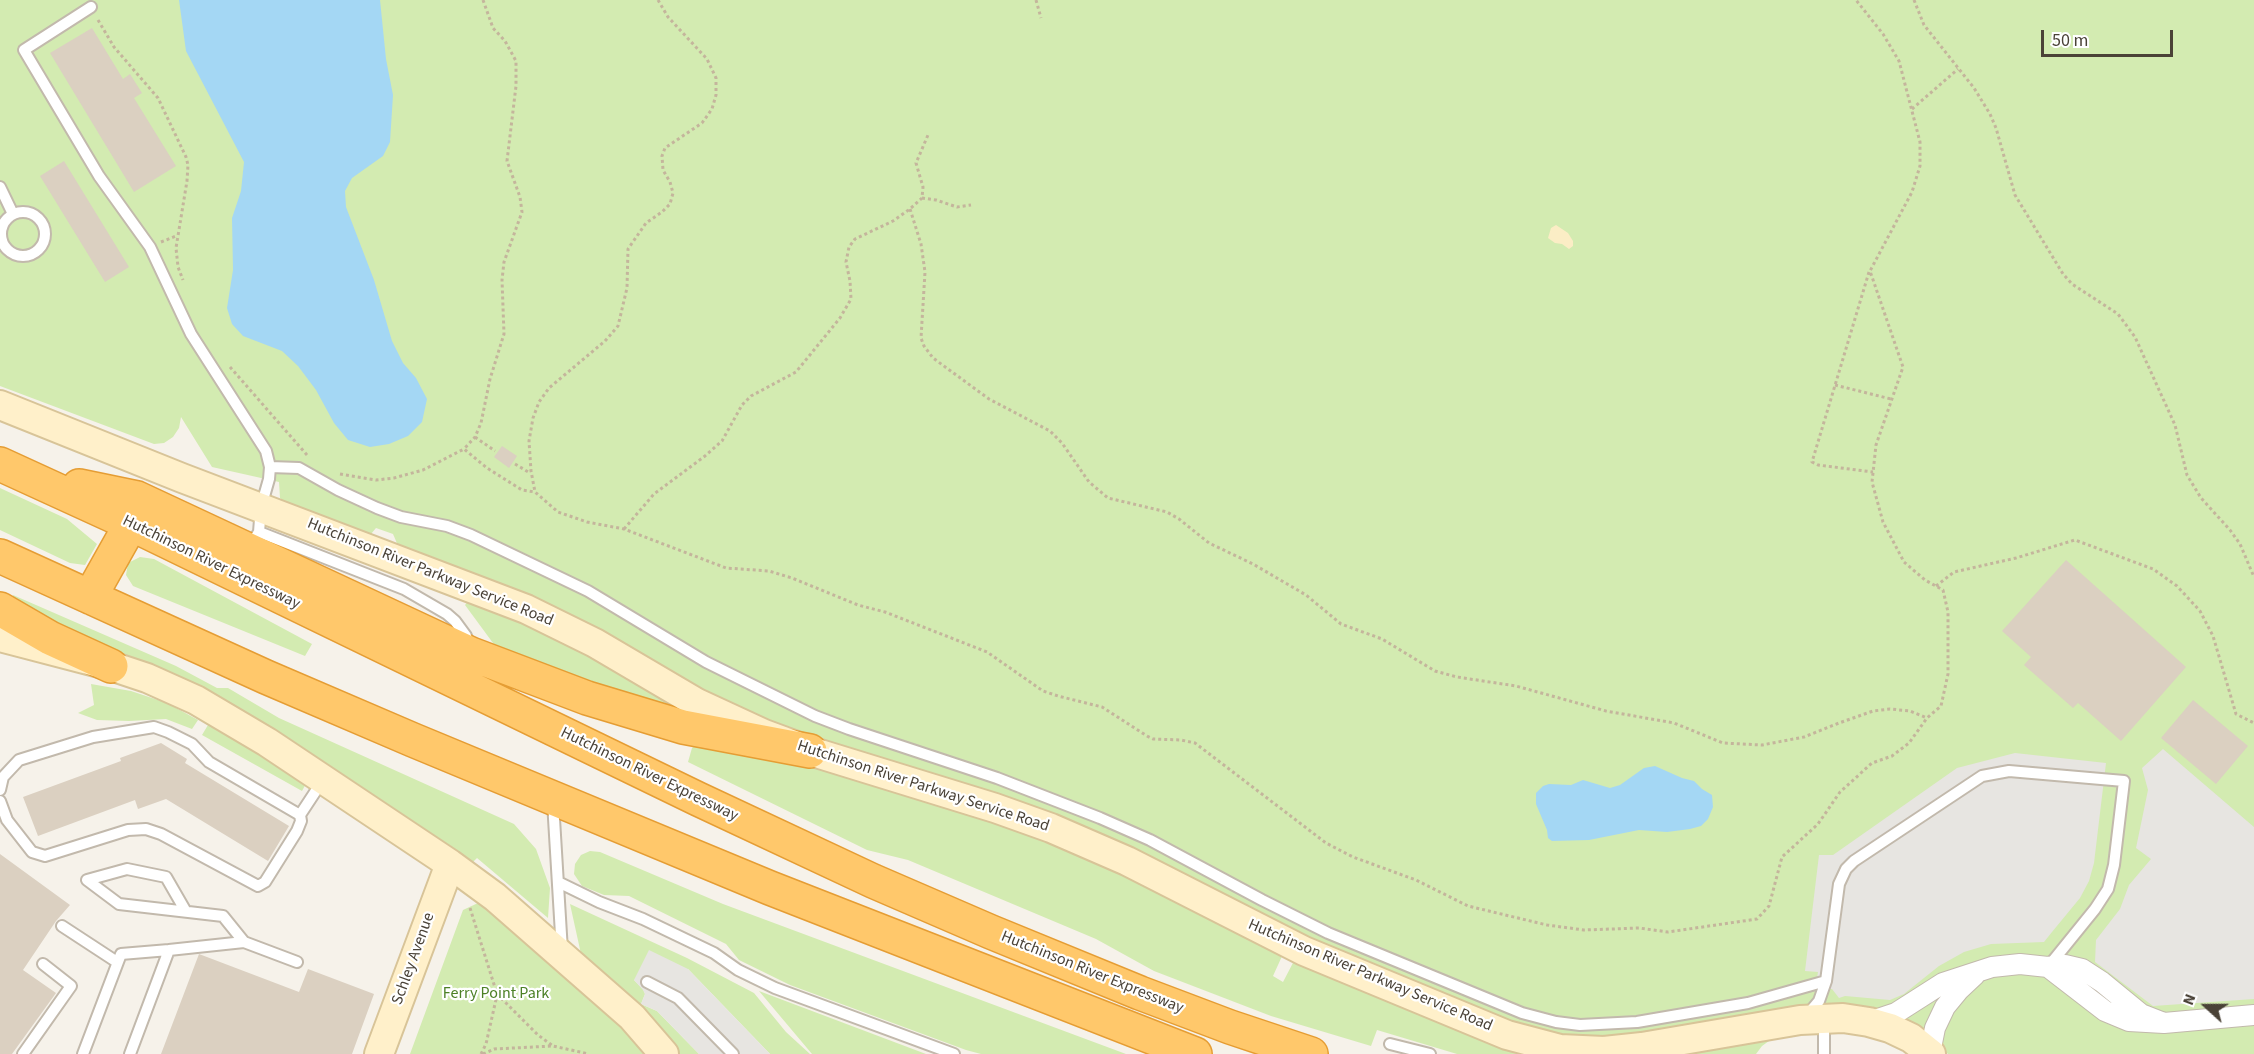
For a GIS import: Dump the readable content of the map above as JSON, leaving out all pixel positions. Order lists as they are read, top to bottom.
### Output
{
  "streets": {
    "highway": ["Hutchinson River Expressway"],
    "street": ["Hutchinson River Parkway Service Road", "Schley Avenue"]
  },
  "crossings": [
    ["Hutchinson River Expressway", "Hutchinson River Parkway Service Road"]
  ],
  "parks": ["Ferry Point Park"],
  "scale_bar": "50 m",
  "north": "left"
}
